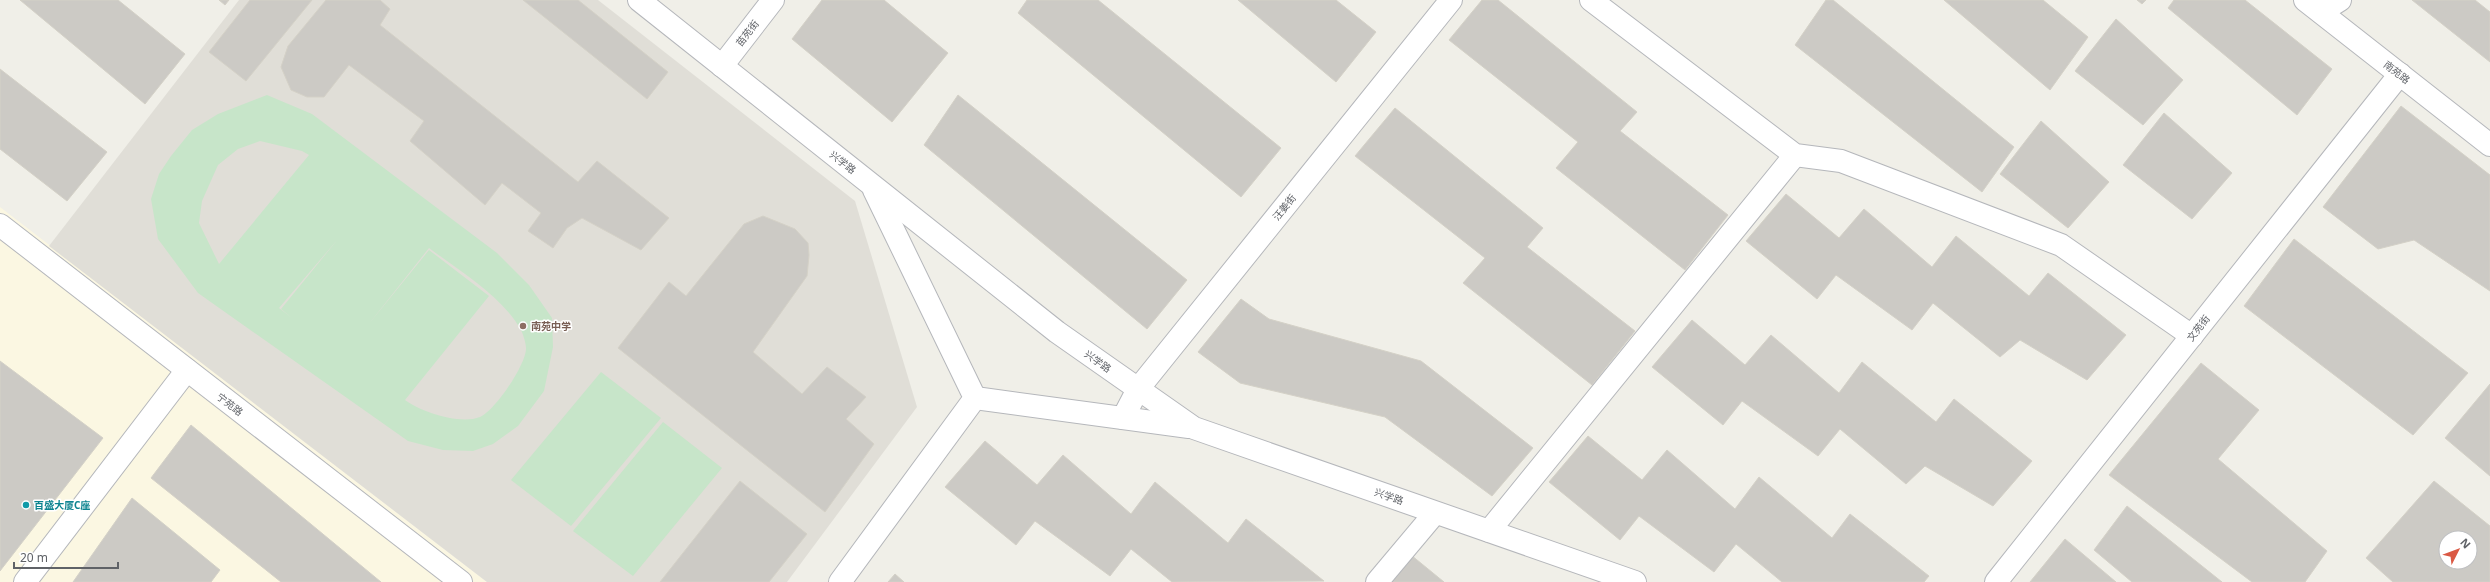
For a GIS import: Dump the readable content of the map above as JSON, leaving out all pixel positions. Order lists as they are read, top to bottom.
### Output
{
  "streets": {
    "street": [
      "苗苑街",
      "南苑路",
      "兴学路",
      "汪姜街",
      "文苑街",
      "宁苑路"
    ]
  },
  "crossings": [
    ["苗苑街", "兴学路"],
    ["南苑路", "文苑街"],
    ["兴学路", "汪姜街"]
  ],
  "places": ["南苑中学", "百盛大厦C座"],
  "scale_bar": "20 m",
  "north": "top right"
}
